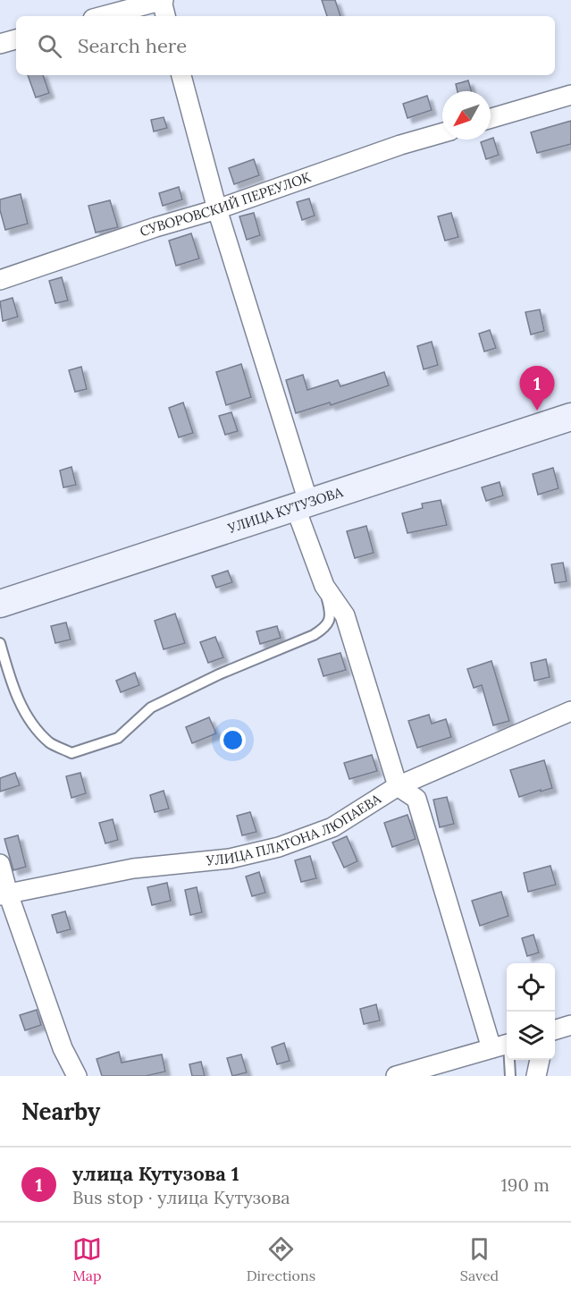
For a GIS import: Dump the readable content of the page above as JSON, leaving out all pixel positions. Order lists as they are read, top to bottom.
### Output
{
  "streets": {
    "street": ["СУВОРОВСКИЙ ПЕРЕУЛОК", "УЛИЦА КУТУЗОВА", "УЛИЦА ПЛАТОНА ЛЮПАЕВА"]
  },
  "north": "bottom left",
  "page": {
    "search": "Search here",
    "pins": "1",
    "heading": "Nearby",
    "list": [
      {
        "mark": "1",
        "name": "улица Кутузова 1",
        "note": "Bus stop · улица Кутузова",
        "value": "190 m"
      }
    ],
    "nav": ["Map", "Directions", "Saved"]
  }
}
